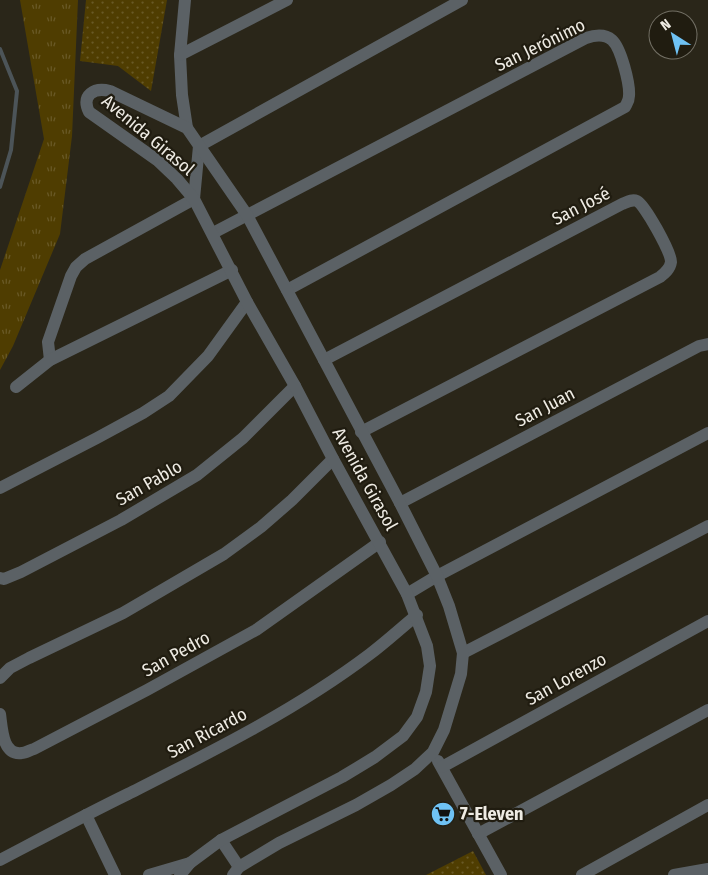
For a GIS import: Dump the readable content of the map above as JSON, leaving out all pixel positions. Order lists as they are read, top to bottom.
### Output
{
  "streets": {
    "street": [
      "San Jerónimo",
      "Avenida Girasol",
      "San José",
      "San Juan",
      "San Pablo",
      "San Pedro",
      "San Lorenzo",
      "San Ricardo"
    ]
  },
  "crossings": [
    ["San Jerónimo", "Avenida Girasol"],
    ["Avenida Girasol", "San José"],
    ["Avenida Girasol", "San Juan"],
    ["Avenida Girasol", "San Pablo"],
    ["Avenida Girasol", "San Pedro"],
    ["Avenida Girasol", "San Ricardo"]
  ],
  "places": {
    "supermarket": ["7-Eleven"]
  },
  "north": "top left"
}
